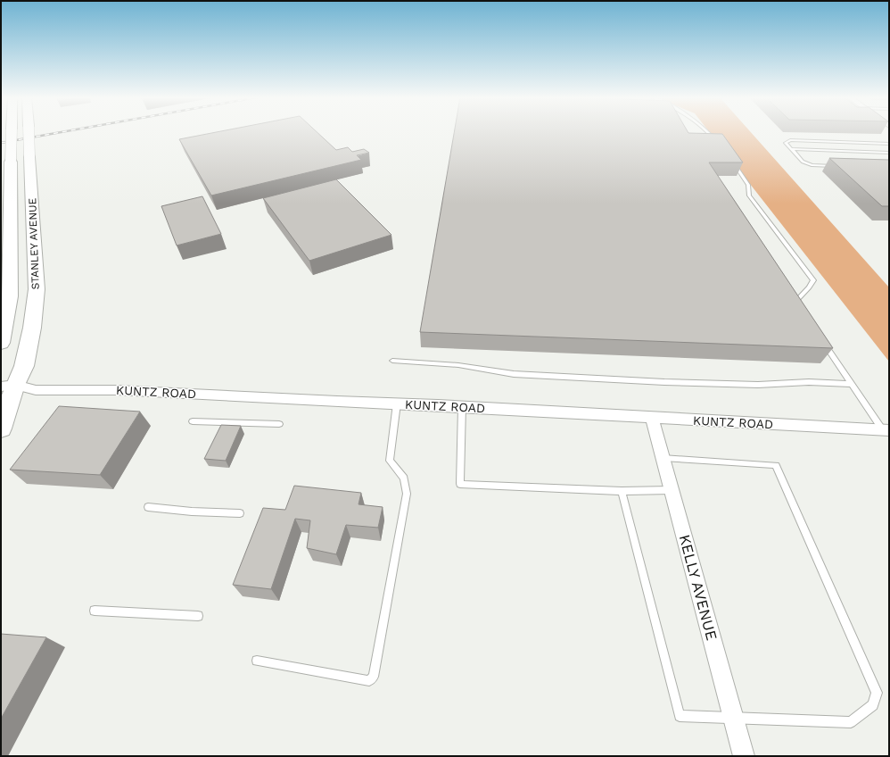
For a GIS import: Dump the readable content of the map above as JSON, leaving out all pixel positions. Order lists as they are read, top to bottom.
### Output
{
  "streets": {
    "main road": ["STANLEY AVENUE"],
    "street": ["KUNTZ ROAD", "KELLY AVENUE"]
  },
  "crossings": [
    ["STANLEY AVENUE", "KUNTZ ROAD"],
    ["KUNTZ ROAD", "KELLY AVENUE"]
  ]
}
